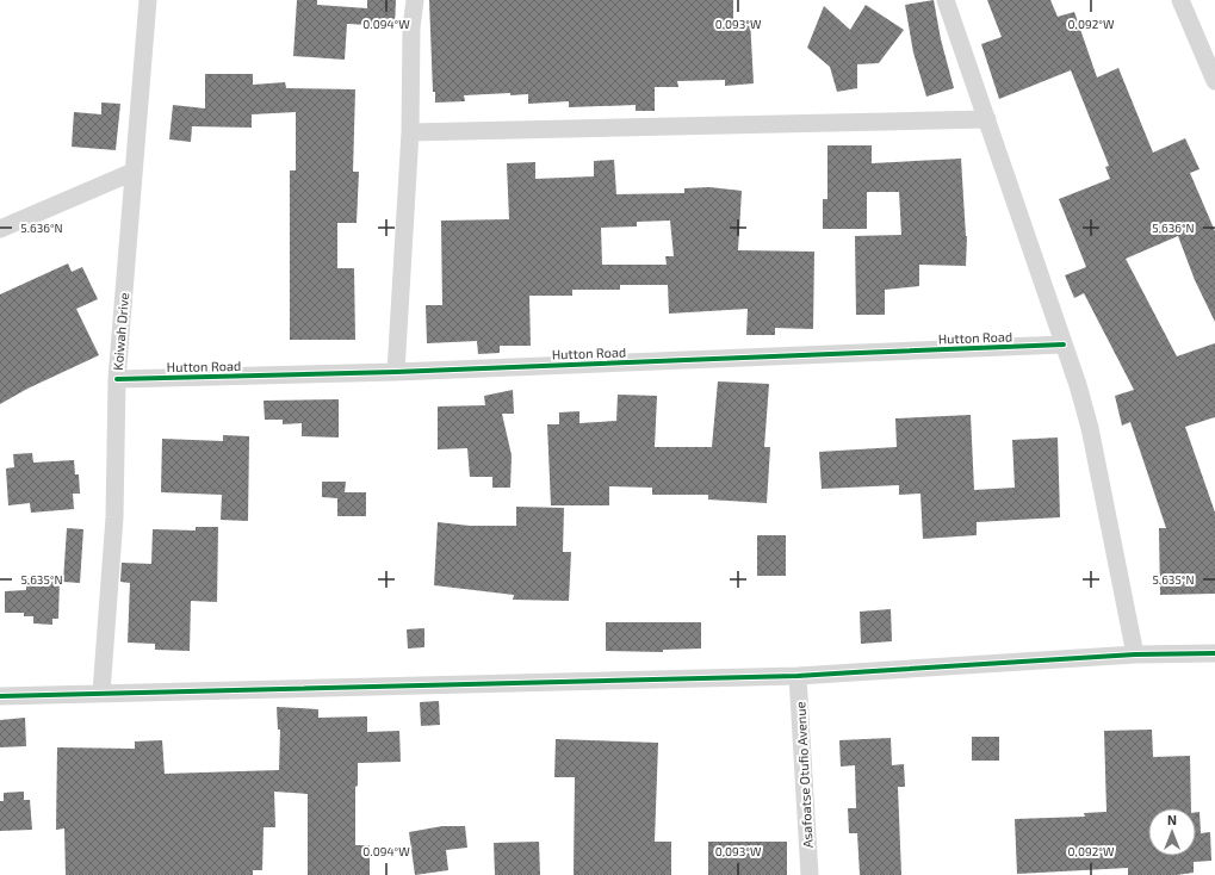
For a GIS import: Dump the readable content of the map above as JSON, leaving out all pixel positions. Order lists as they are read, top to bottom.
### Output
{
  "streets": {
    "street": ["Koiwah Drive", "Hutton Road", "Asafoatse Otufio Avenue"]
  },
  "crossings": [
    ["Koiwah Drive", "Hutton Road"]
  ],
  "north": "top",
  "coordinates": [
    "0.094°W",
    "0.093°W",
    "0.092°W",
    "5.636°N",
    "5.635°N"
  ]
}
